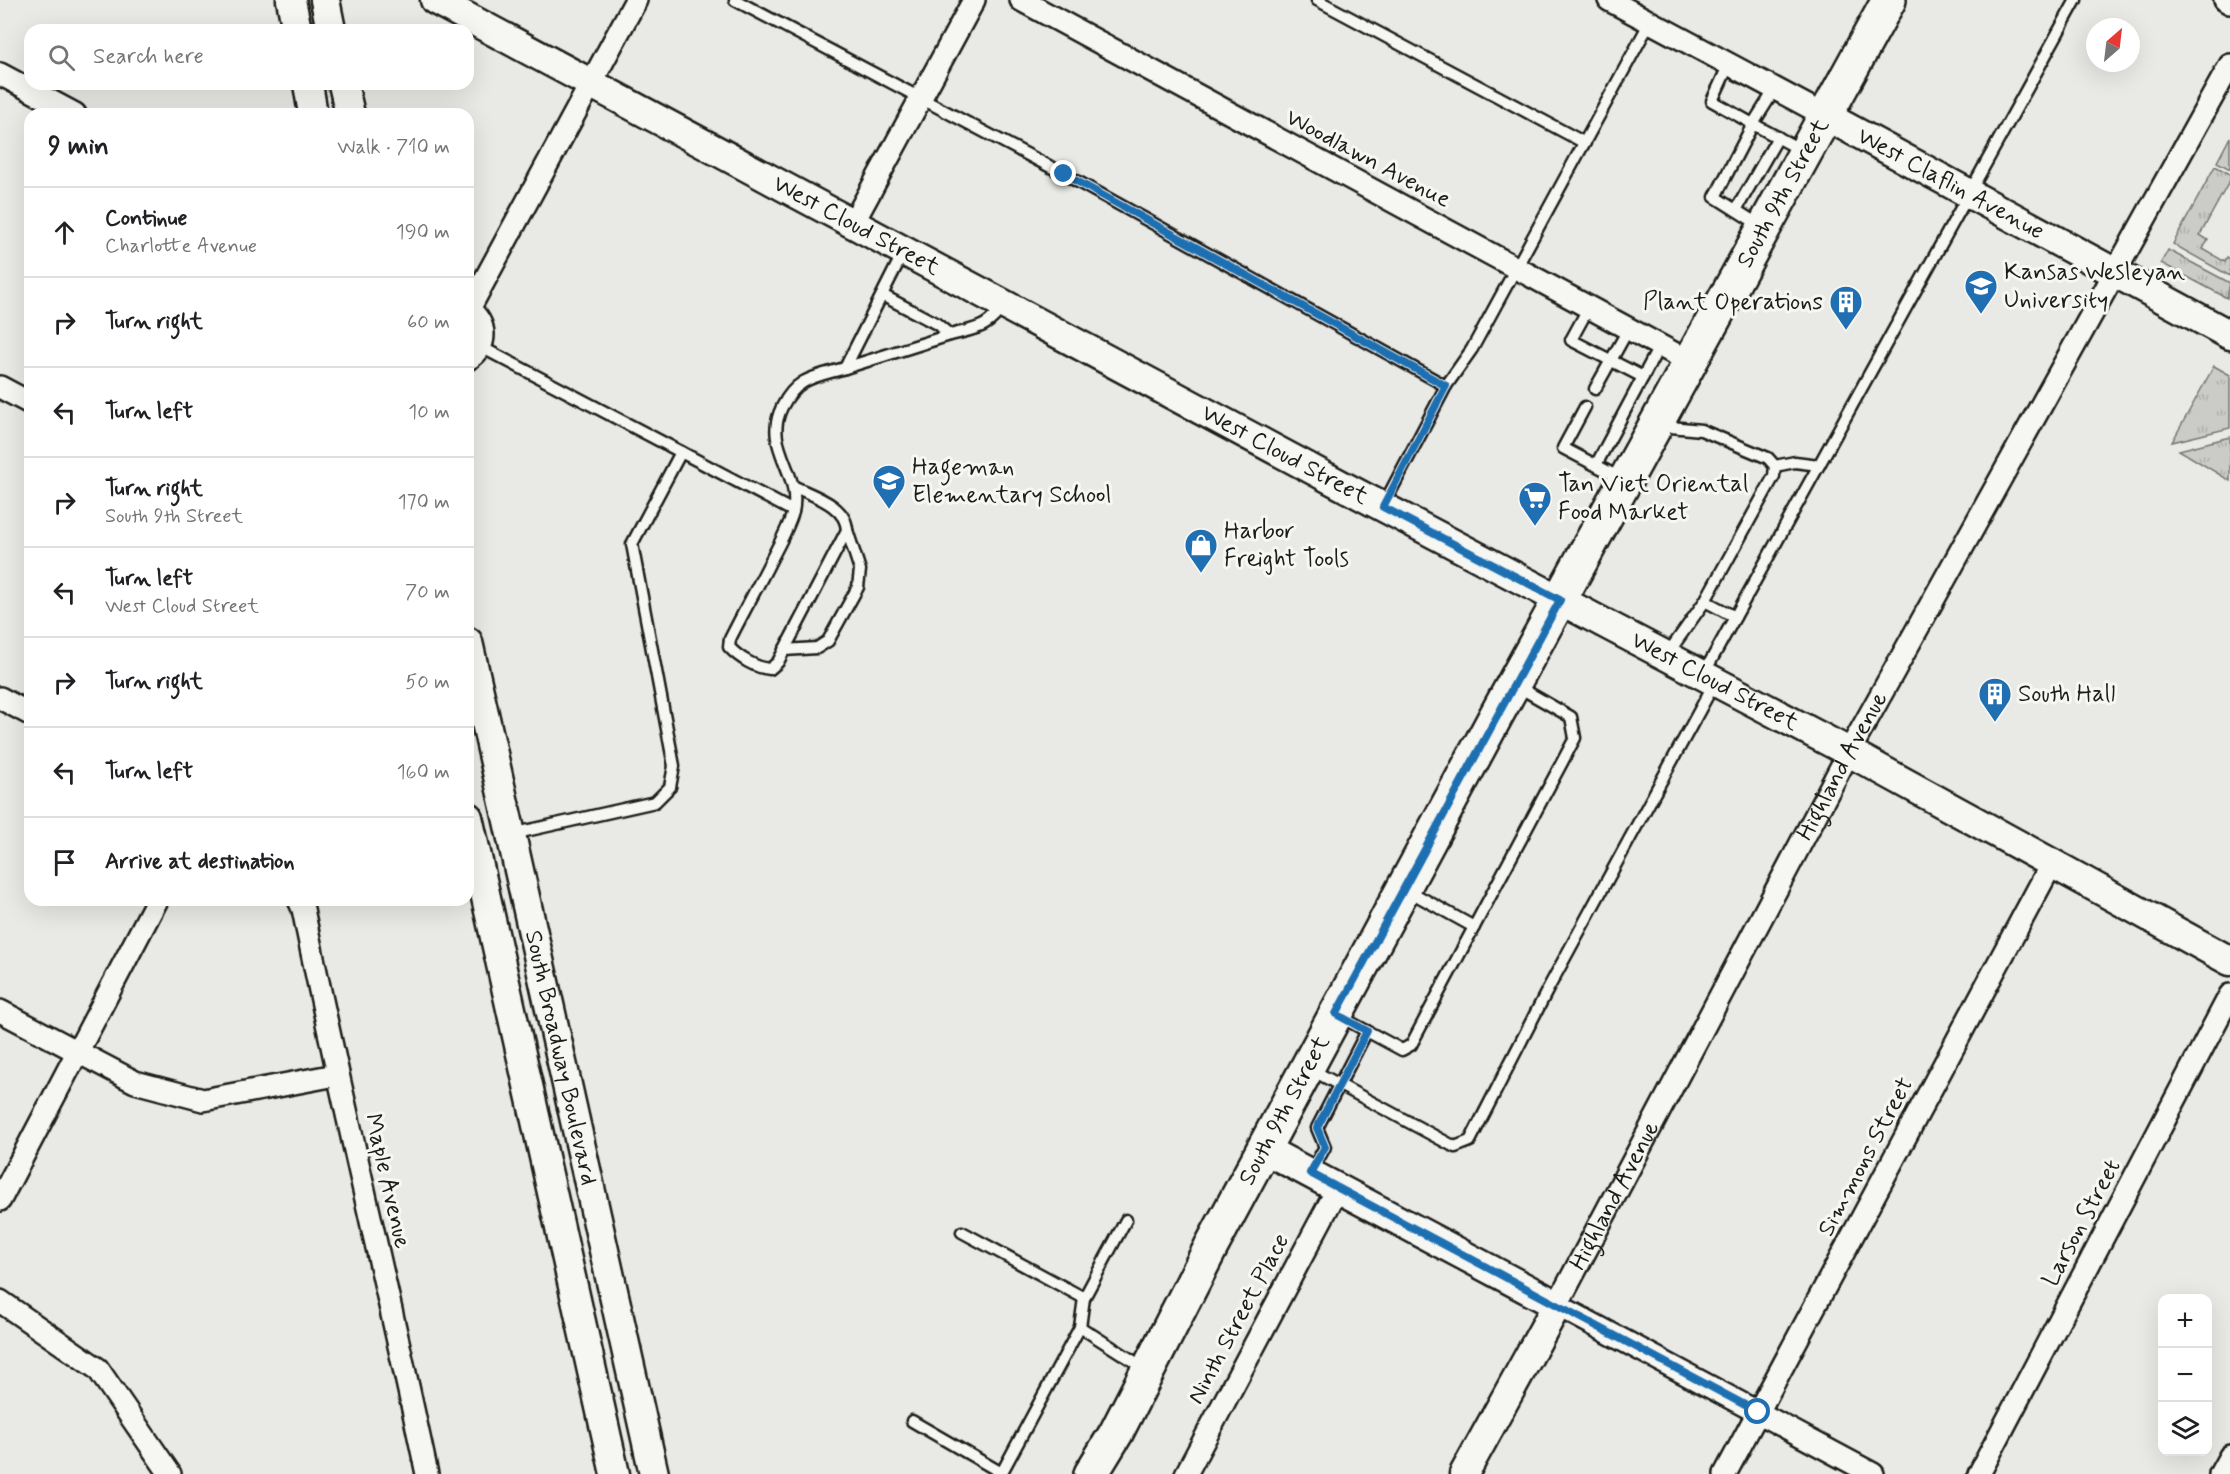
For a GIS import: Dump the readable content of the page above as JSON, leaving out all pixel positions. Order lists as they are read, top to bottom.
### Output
{
  "streets": {
    "main road": [
      "West Claflin Avenue",
      "South 9th Street",
      "West Cloud Street",
      "Highland Avenue",
      "South Broadway Boulevard"
    ],
    "street": [
      "Woodlawn Avenue",
      "Simmons Street",
      "Maple Avenue",
      "Larson Street",
      "Ninth Street Place"
    ]
  },
  "crossings": [
    ["Woodlawn Avenue", "South 9th Street"],
    ["West Claflin Avenue", "South 9th Street"],
    ["West Claflin Avenue", "Highland Avenue"],
    ["South 9th Street", "West Cloud Street"],
    ["West Cloud Street", "Highland Avenue"],
    ["West Cloud Street", "Simmons Street"]
  ],
  "places": {
    "school or university": ["Kansas Wesleyan University", "Hageman Elementary School"],
    "building": ["Plant Operations", "South Hall"],
    "supermarket": ["Tan Viet Oriental Food Market"],
    "shop": ["Harbor Freight Tools"]
  },
  "north": "top right",
  "page": {
    "search": "Search here",
    "heading": ["9 min", "Walk · 710 m"],
    "list": [
      ["Continue", "Charlotte Avenue", "190 m"],
      ["Turn right", "60 m"],
      ["Turn left", "10 m"],
      ["Turn right", "South 9th Street", "170 m"],
      ["Turn left", "West Cloud Street", "70 m"],
      ["Turn right", "50 m"],
      ["Turn left", "160 m"],
      "Arrive at destination"
    ],
    "map_buttons": ["+", "−"]
  }
}
